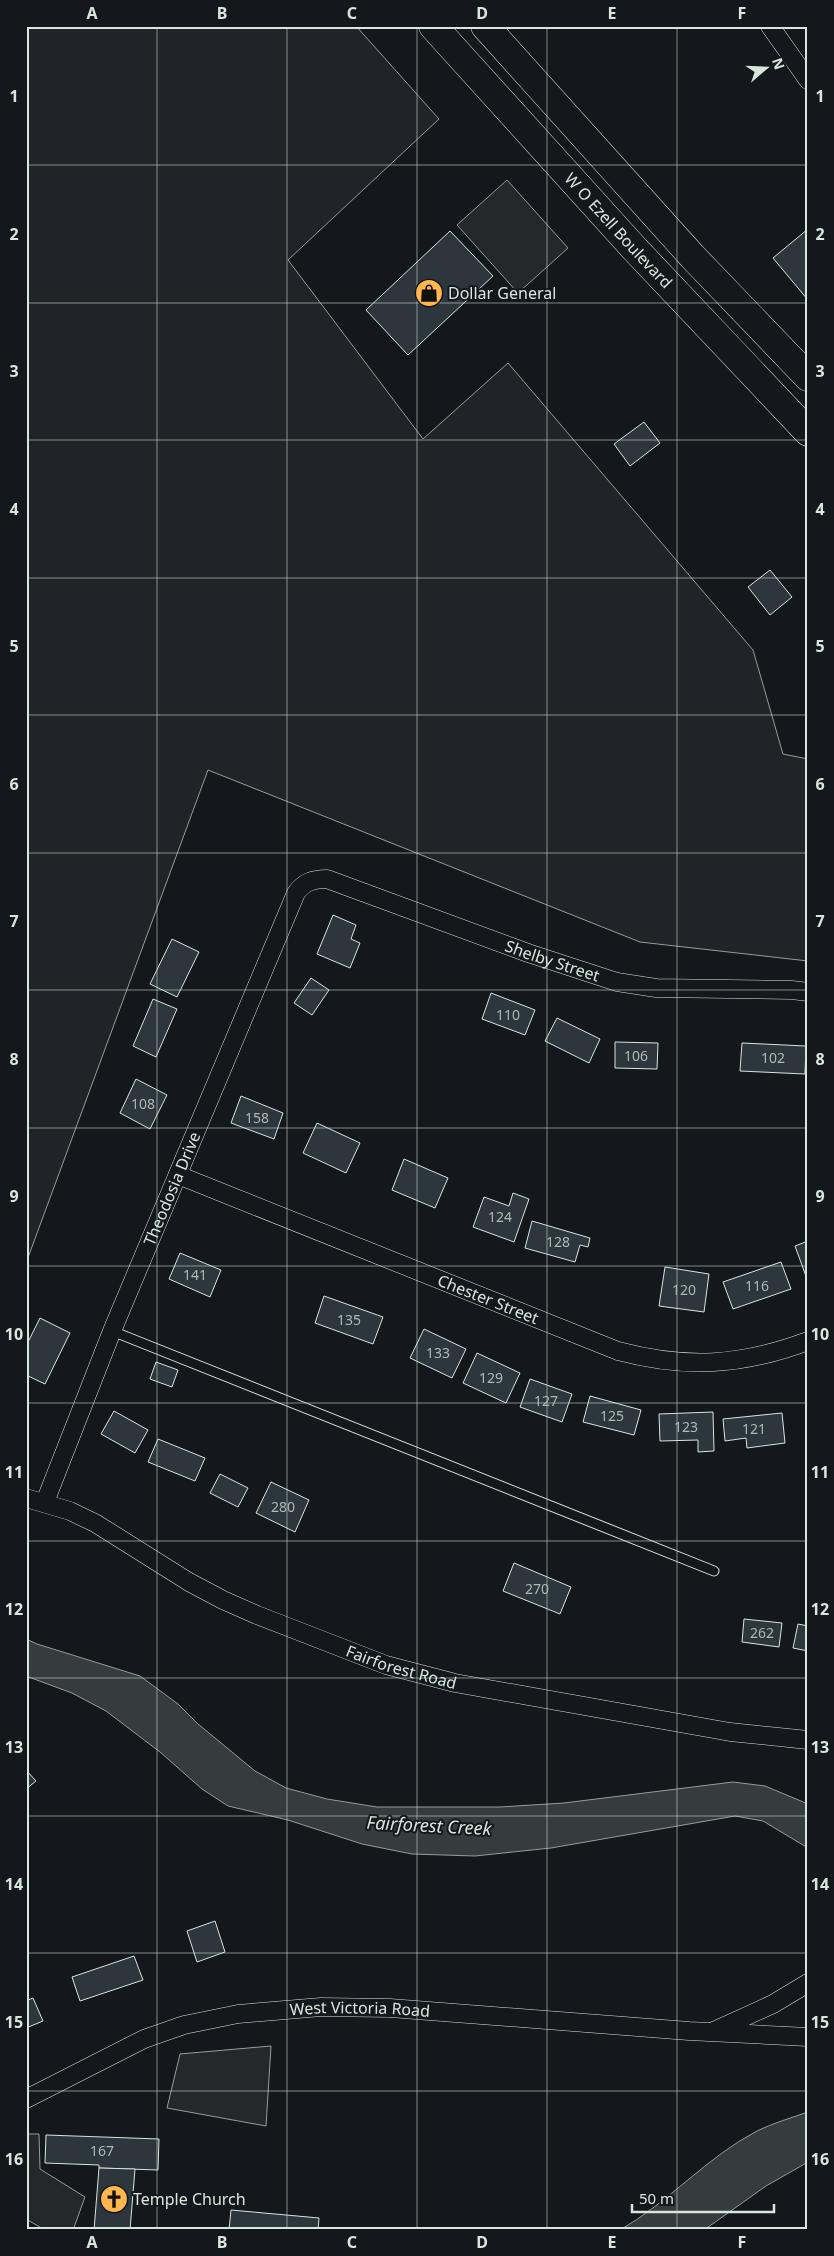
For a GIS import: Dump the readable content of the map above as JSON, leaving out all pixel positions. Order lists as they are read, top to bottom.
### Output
{
  "streets": {
    "main road": ["W O Ezell Boulevard"],
    "street": [
      "Shelby Street",
      "Theodosia Drive",
      "Chester Street",
      "Fairforest Road",
      "West Victoria Road"
    ]
  },
  "crossings": [
    ["Shelby Street", "Theodosia Drive"],
    ["Theodosia Drive", "Chester Street"],
    ["Theodosia Drive", "Fairforest Road"]
  ],
  "water": ["Fairforest Creek"],
  "places": {
    "shop": ["Dollar General"],
    "church": ["Temple Church"]
  },
  "house_numbers": [
    "110",
    "106",
    "102",
    "108",
    "158",
    "124",
    "128",
    "141",
    "116",
    "120",
    "135",
    "133",
    "129",
    "127",
    "125",
    "123",
    "121",
    "280",
    "270",
    "262",
    "167"
  ],
  "scale_bar": "50 m",
  "north": "right",
  "grid": {
    "columns": [
      "A",
      "B",
      "C",
      "D",
      "E",
      "F"
    ],
    "rows": [
      "1",
      "2",
      "3",
      "4",
      "5",
      "6",
      "7",
      "8",
      "9",
      "10",
      "11",
      "12",
      "13",
      "14",
      "15",
      "16"
    ]
  }
}
